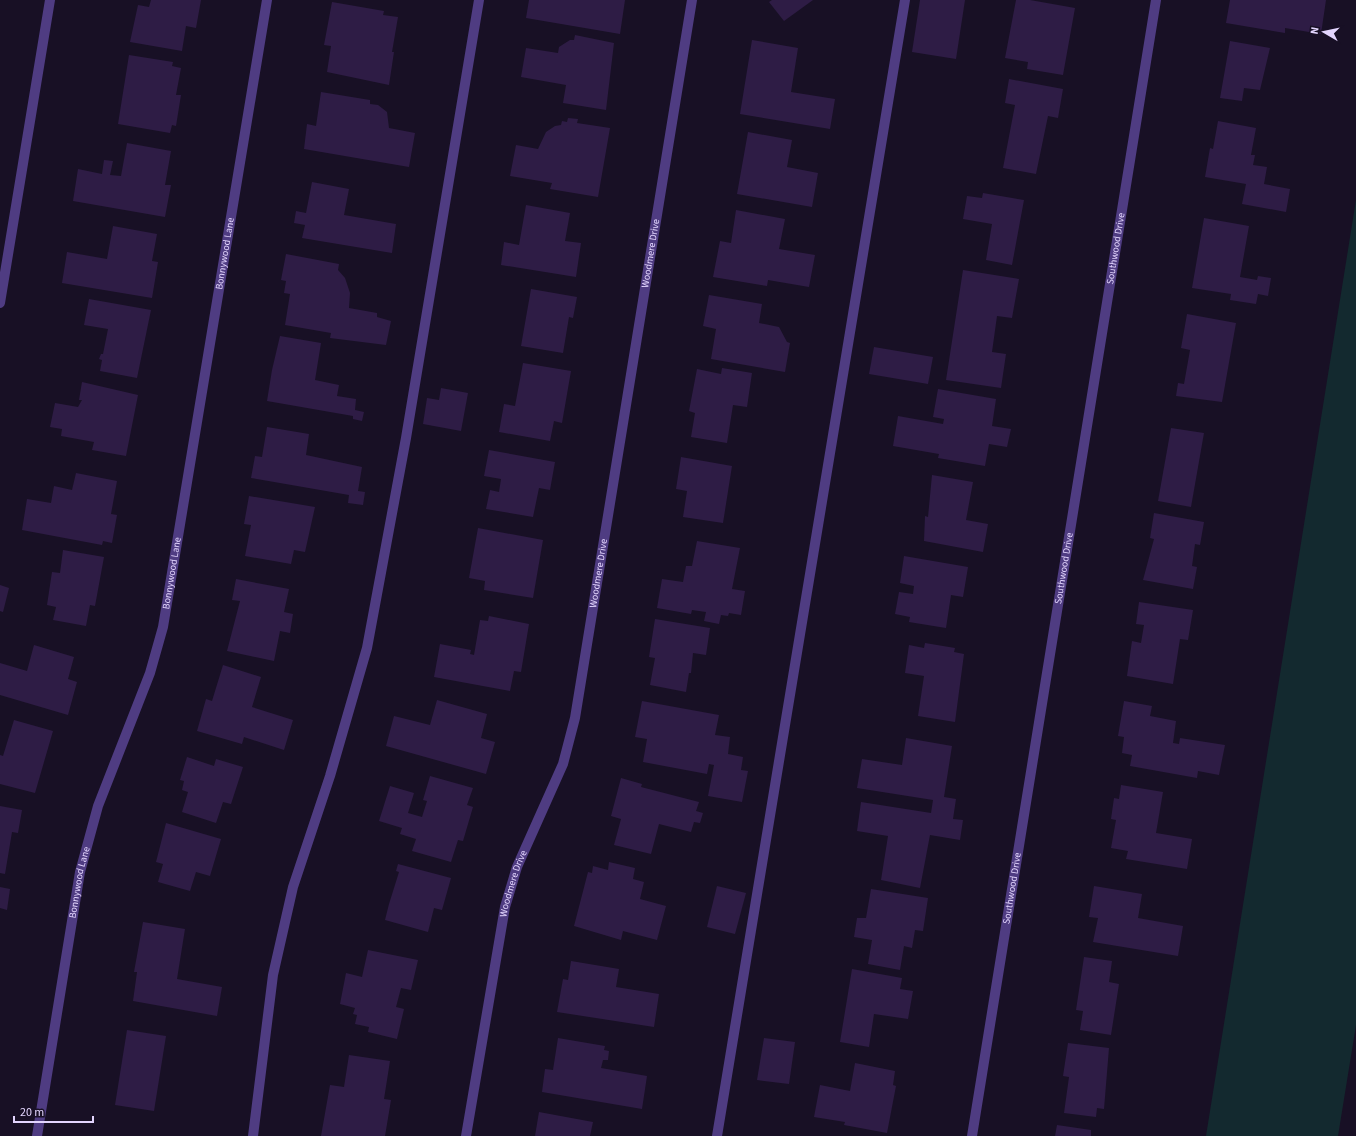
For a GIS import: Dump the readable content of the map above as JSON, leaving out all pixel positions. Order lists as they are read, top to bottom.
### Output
{
  "streets": {
    "street": ["Southwood Drive", "Bonnywood Lane", "Woodmere Drive"]
  },
  "scale_bar": "20 m",
  "north": "left"
}
